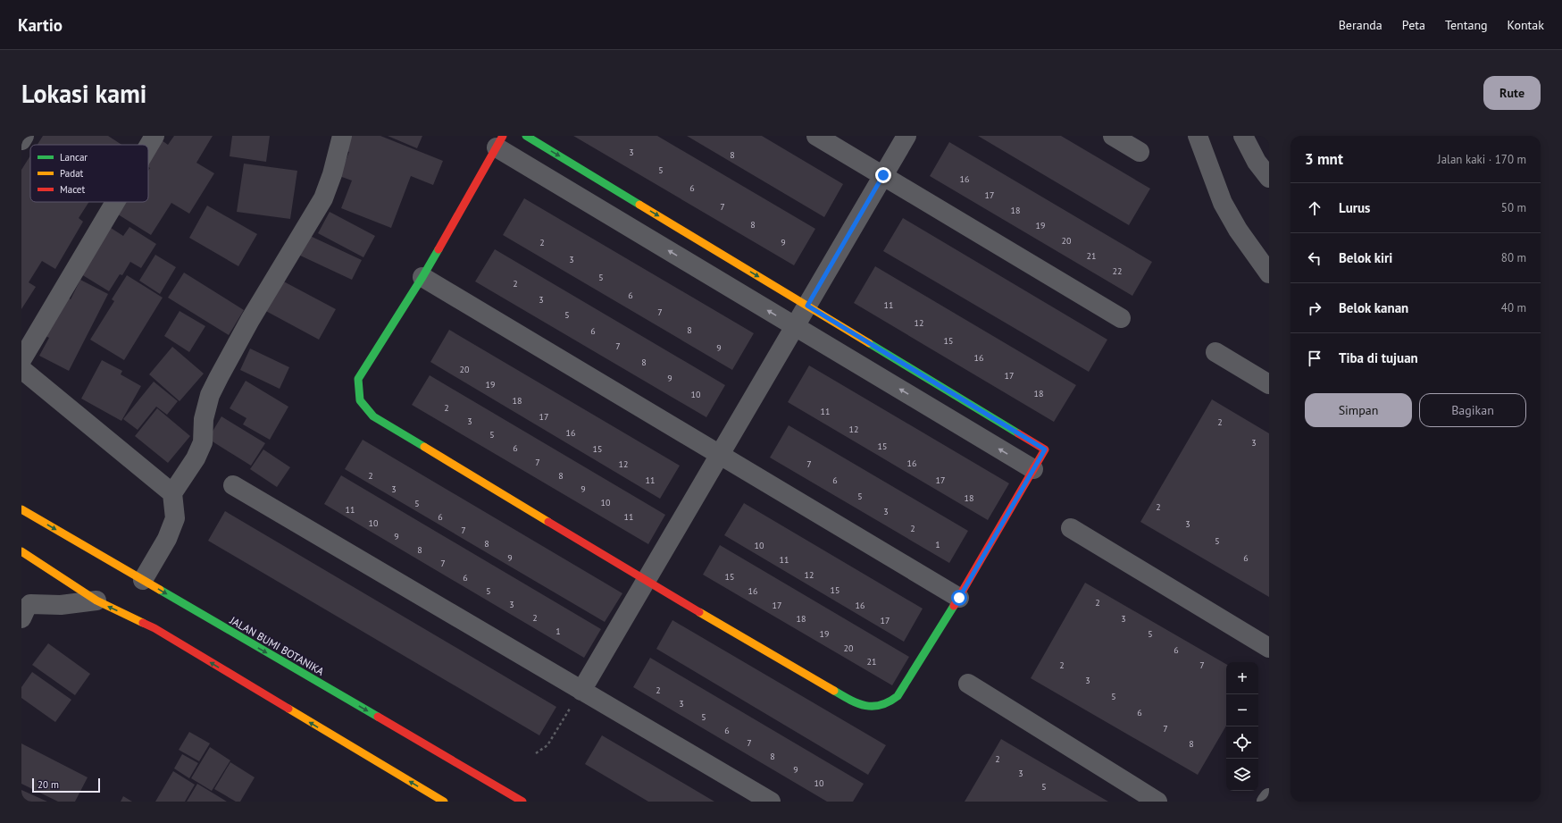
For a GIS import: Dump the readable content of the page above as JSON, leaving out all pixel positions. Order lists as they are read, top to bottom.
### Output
{
  "streets": {
    "street": ["JALAN BUMI BOTANIKA"]
  },
  "house_numbers": [
    "3",
    "8",
    "5",
    "16",
    "6",
    "17",
    "7",
    "18",
    "8",
    "19",
    "20",
    "2",
    "9",
    "21",
    "3",
    "22",
    "5",
    "2",
    "6",
    "3",
    "11",
    "7",
    "5",
    "12",
    "8",
    "6",
    "15",
    "7",
    "9",
    "16",
    "8",
    "20",
    "17",
    "9",
    "19",
    "18",
    "10",
    "18",
    "2",
    "11",
    "17",
    "3",
    "2",
    "12",
    "16",
    "5",
    "3",
    "15",
    "6",
    "15",
    "7",
    "16",
    "12",
    "7",
    "2",
    "8",
    "11",
    "6",
    "17",
    "3",
    "9",
    "5",
    "18",
    "10",
    "5",
    "2",
    "11",
    "3",
    "6",
    "11",
    "10",
    "3",
    "2",
    "7",
    "9",
    "5",
    "8",
    "1",
    "10",
    "8",
    "9",
    "6",
    "11",
    "7",
    "12",
    "15",
    "6",
    "15",
    "5",
    "16",
    "2",
    "3",
    "17",
    "16",
    "2",
    "18",
    "3",
    "17",
    "1",
    "19",
    "5",
    "20",
    "6",
    "21",
    "2",
    "7",
    "3",
    "2",
    "5",
    "3",
    "6",
    "5",
    "7",
    "6",
    "7",
    "8",
    "8",
    "2",
    "9",
    "3",
    "10",
    "5"
  ],
  "legend": ["Lancar", "Padat", "Macet"],
  "scale_bar": "20 m",
  "page": {
    "header": "Kartio",
    "nav": [
      "Beranda",
      "Peta",
      "Tentang",
      "Kontak"
    ],
    "buttons": [
      "Rute",
      ["Simpan", "Bagikan"]
    ],
    "title": "Lokasi kami",
    "heading": ["3 mnt", "Jalan kaki · 170 m"],
    "list": [
      ["Lurus", "50 m"],
      ["Belok kiri", "80 m"],
      ["Belok kanan", "40 m"],
      "Tiba di tujuan"
    ],
    "map_buttons": ["+", "−"],
    "scale": "20 m"
  }
}
